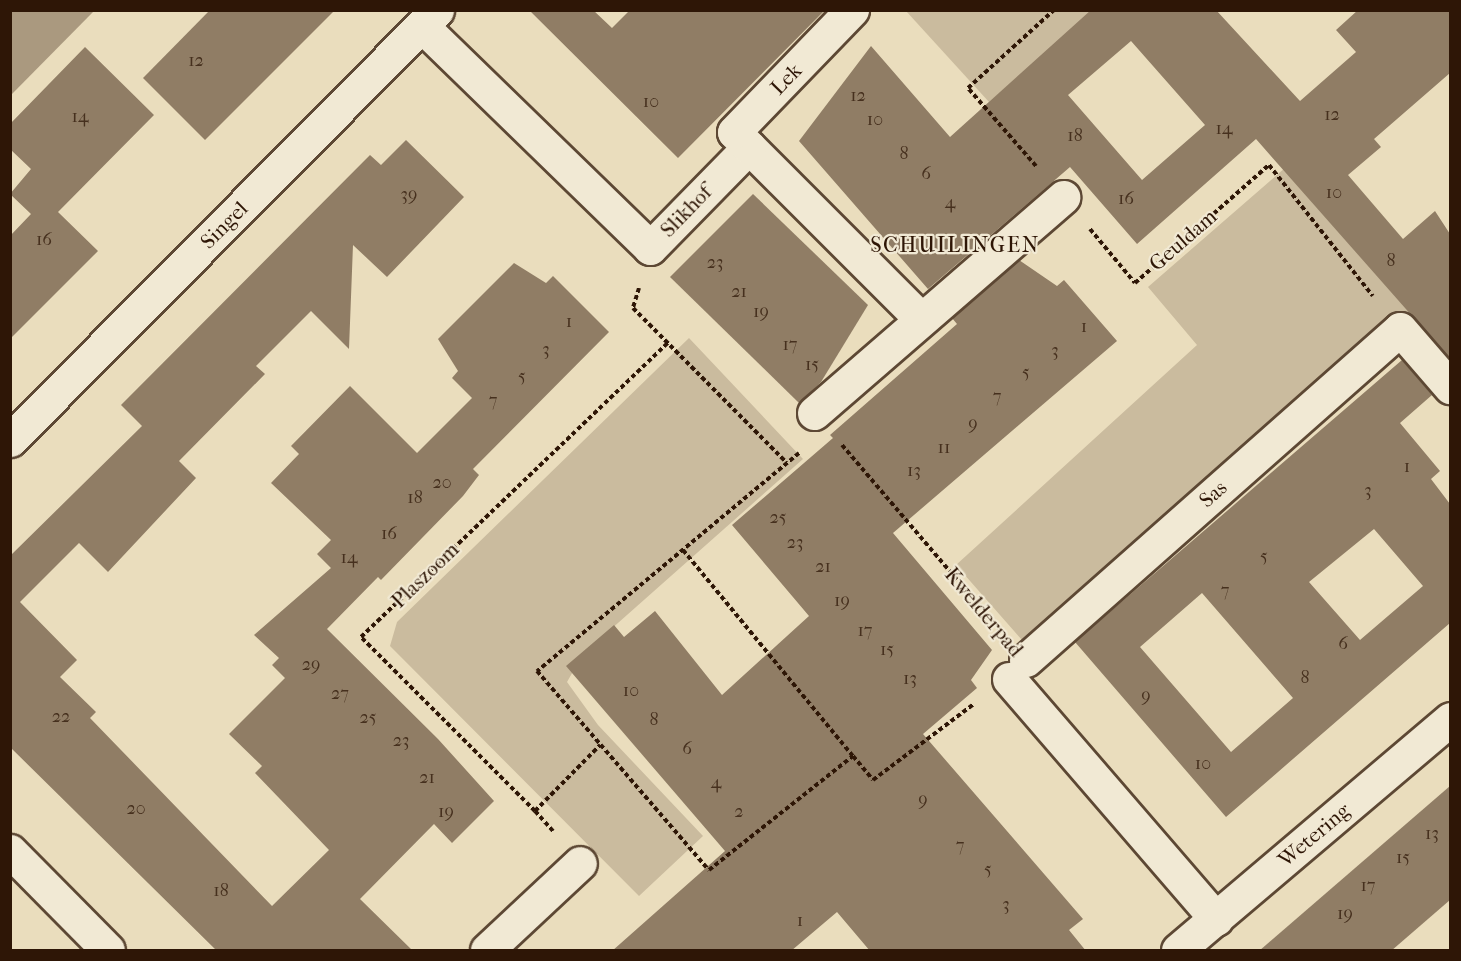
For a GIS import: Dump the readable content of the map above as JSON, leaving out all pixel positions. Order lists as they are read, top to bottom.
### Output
{
  "streets": {
    "street": [
      "Lek",
      "Slikhof",
      "Singel",
      "Sas",
      "Kwelderpad",
      "Wetering"
    ],
    "path": ["Geuldam", "Plaszoom"]
  },
  "crossings": [
    ["Lek", "Slikhof"],
    ["Slikhof", "Singel"],
    ["Geuldam", "Sas"],
    ["Sas", "Kwelderpad"],
    ["Kwelderpad", "Wetering"]
  ],
  "districts": ["SCHUILINGEN"],
  "house_numbers": [
    "12",
    "12",
    "10",
    "12",
    "14",
    "10",
    "14",
    "18",
    "8",
    "6",
    "10",
    "39",
    "16",
    "4",
    "16",
    "8",
    "23",
    "21",
    "19",
    "1",
    "1",
    "17",
    "3",
    "3",
    "15",
    "5",
    "5",
    "7",
    "7",
    "9",
    "11",
    "1",
    "13",
    "20",
    "3",
    "18",
    "25",
    "16",
    "23",
    "5",
    "14",
    "21",
    "7",
    "19",
    "17",
    "6",
    "15",
    "29",
    "8",
    "13",
    "10",
    "27",
    "9",
    "22",
    "25",
    "8",
    "23",
    "6",
    "10",
    "21",
    "4",
    "9",
    "20",
    "19",
    "2",
    "13",
    "7",
    "15",
    "5",
    "17",
    "18",
    "3",
    "19",
    "1"
  ]
}
